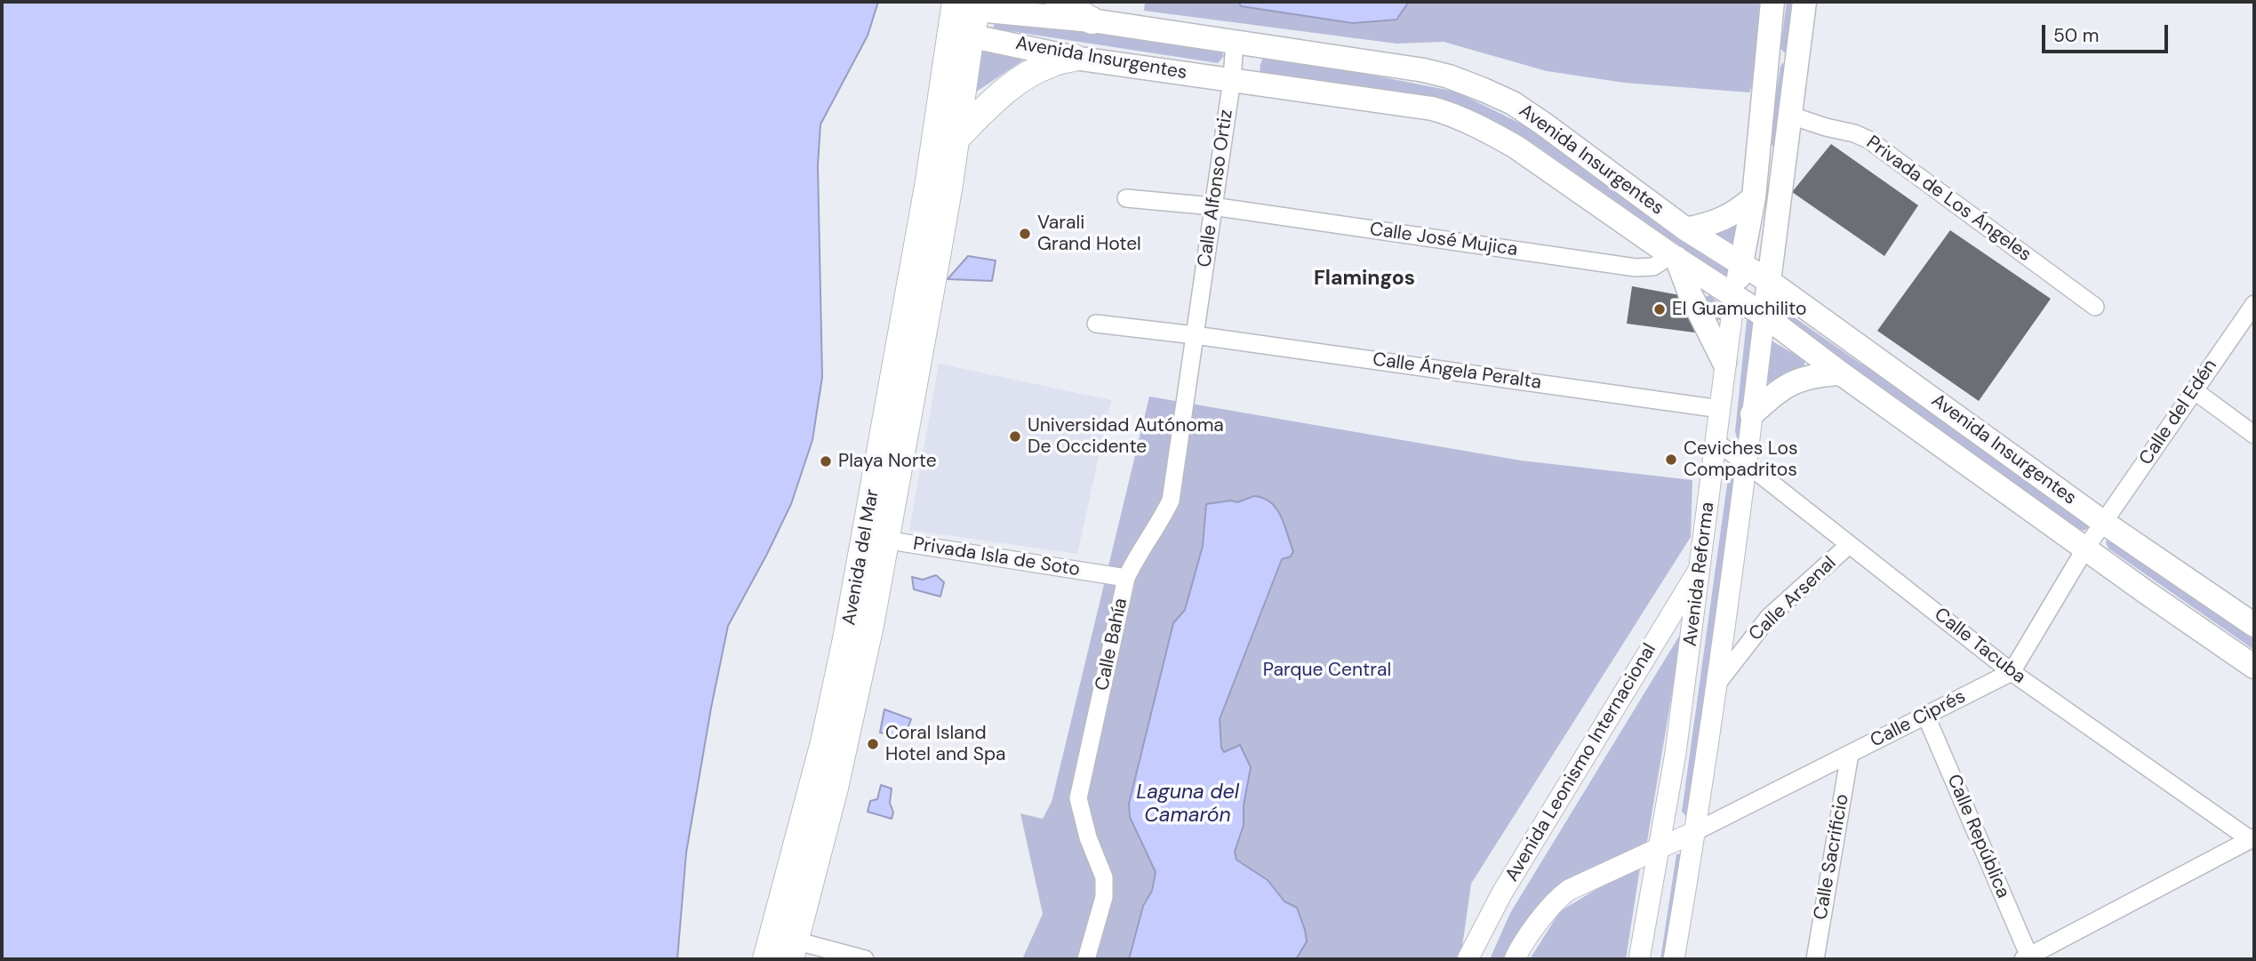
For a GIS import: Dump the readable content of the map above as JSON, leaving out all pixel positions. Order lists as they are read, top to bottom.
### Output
{
  "streets": {
    "main road": ["Avenida Insurgentes", "Avenida del Mar", "Avenida Reforma"],
    "street": [
      "Calle Alfonso Ortiz",
      "Privada de Los Ángeles",
      "Calle José Mujica",
      "Calle Ángela Peralta",
      "Calle del Edén",
      "Privada Isla de Soto",
      "Calle Arsenal",
      "Calle Bahía",
      "Calle Tacuba",
      "Calle Ciprés",
      "Avenida Leonismo Internacional",
      "Calle República",
      "Calle Sacrificio"
    ]
  },
  "crossings": [
    ["Avenida Insurgentes", "Calle Alfonso Ortiz"],
    ["Avenida Insurgentes", "Calle José Mujica"],
    ["Avenida Insurgentes", "Calle del Edén"],
    ["Avenida Insurgentes", "Avenida del Mar"],
    ["Avenida Insurgentes", "Avenida Reforma"],
    ["Calle Alfonso Ortiz", "Calle José Mujica"],
    ["Calle Alfonso Ortiz", "Calle Ángela Peralta"],
    ["Calle Alfonso Ortiz", "Calle Bahía"],
    ["Privada de Los Ángeles", "Avenida Reforma"],
    ["Calle Ángela Peralta", "Avenida Reforma"],
    ["Calle Ángela Peralta", "Calle Bahía"],
    ["Avenida del Mar", "Privada Isla de Soto"],
    ["Privada Isla de Soto", "Calle Bahía"],
    ["Avenida Reforma", "Calle Arsenal"],
    ["Avenida Reforma", "Calle Tacuba"],
    ["Avenida Reforma", "Calle Ciprés"],
    ["Avenida Reforma", "Avenida Leonismo Internacional"],
    ["Calle Arsenal", "Calle Tacuba"],
    ["Calle Tacuba", "Calle Ciprés"],
    ["Calle Ciprés", "Calle República"],
    ["Calle Ciprés", "Calle Sacrificio"]
  ],
  "districts": ["Flamingos"],
  "water": ["Laguna del Camarón"],
  "parks": ["Parque Central"],
  "places": [
    "Varali Grand Hotel",
    "El Guamuchilito",
    "Universidad Autónoma De Occidente",
    "Ceviches Los Compadritos",
    "Playa Norte",
    "Coral Island Hotel and Spa"
  ],
  "scale_bar": "50 m"
}
